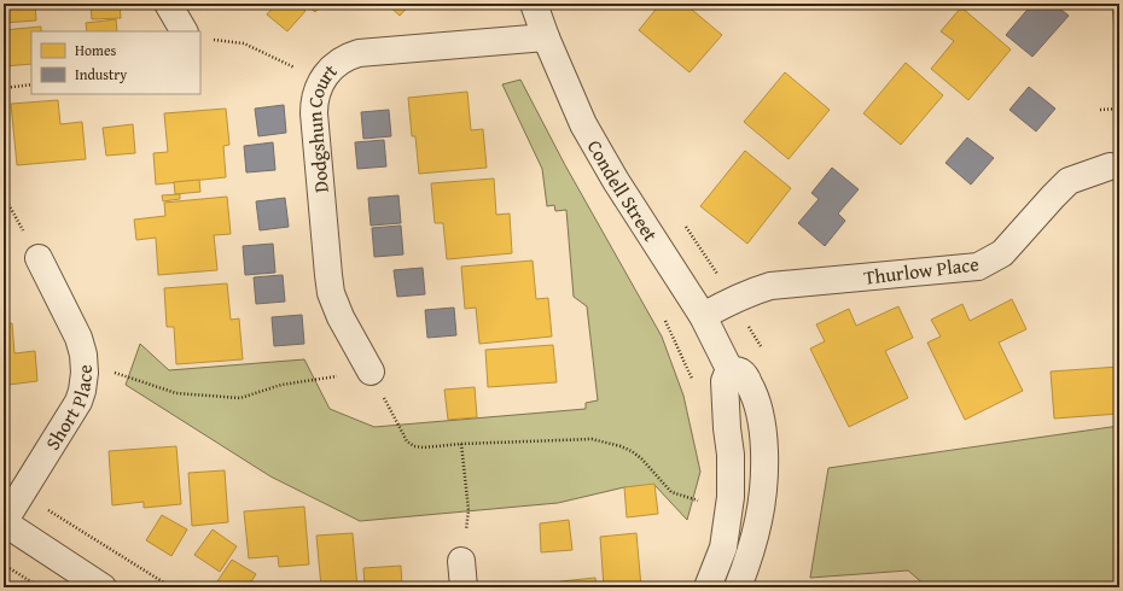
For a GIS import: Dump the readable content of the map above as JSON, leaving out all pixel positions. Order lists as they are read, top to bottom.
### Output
{
  "streets": {
    "street": [
      "Dodgshun Court",
      "Condell Street",
      "Thurlow Place",
      "Short Place"
    ]
  },
  "crossings": [
    ["Dodgshun Court", "Condell Street"],
    ["Condell Street", "Thurlow Place"]
  ],
  "legend": ["Homes", "Industry"]
}
